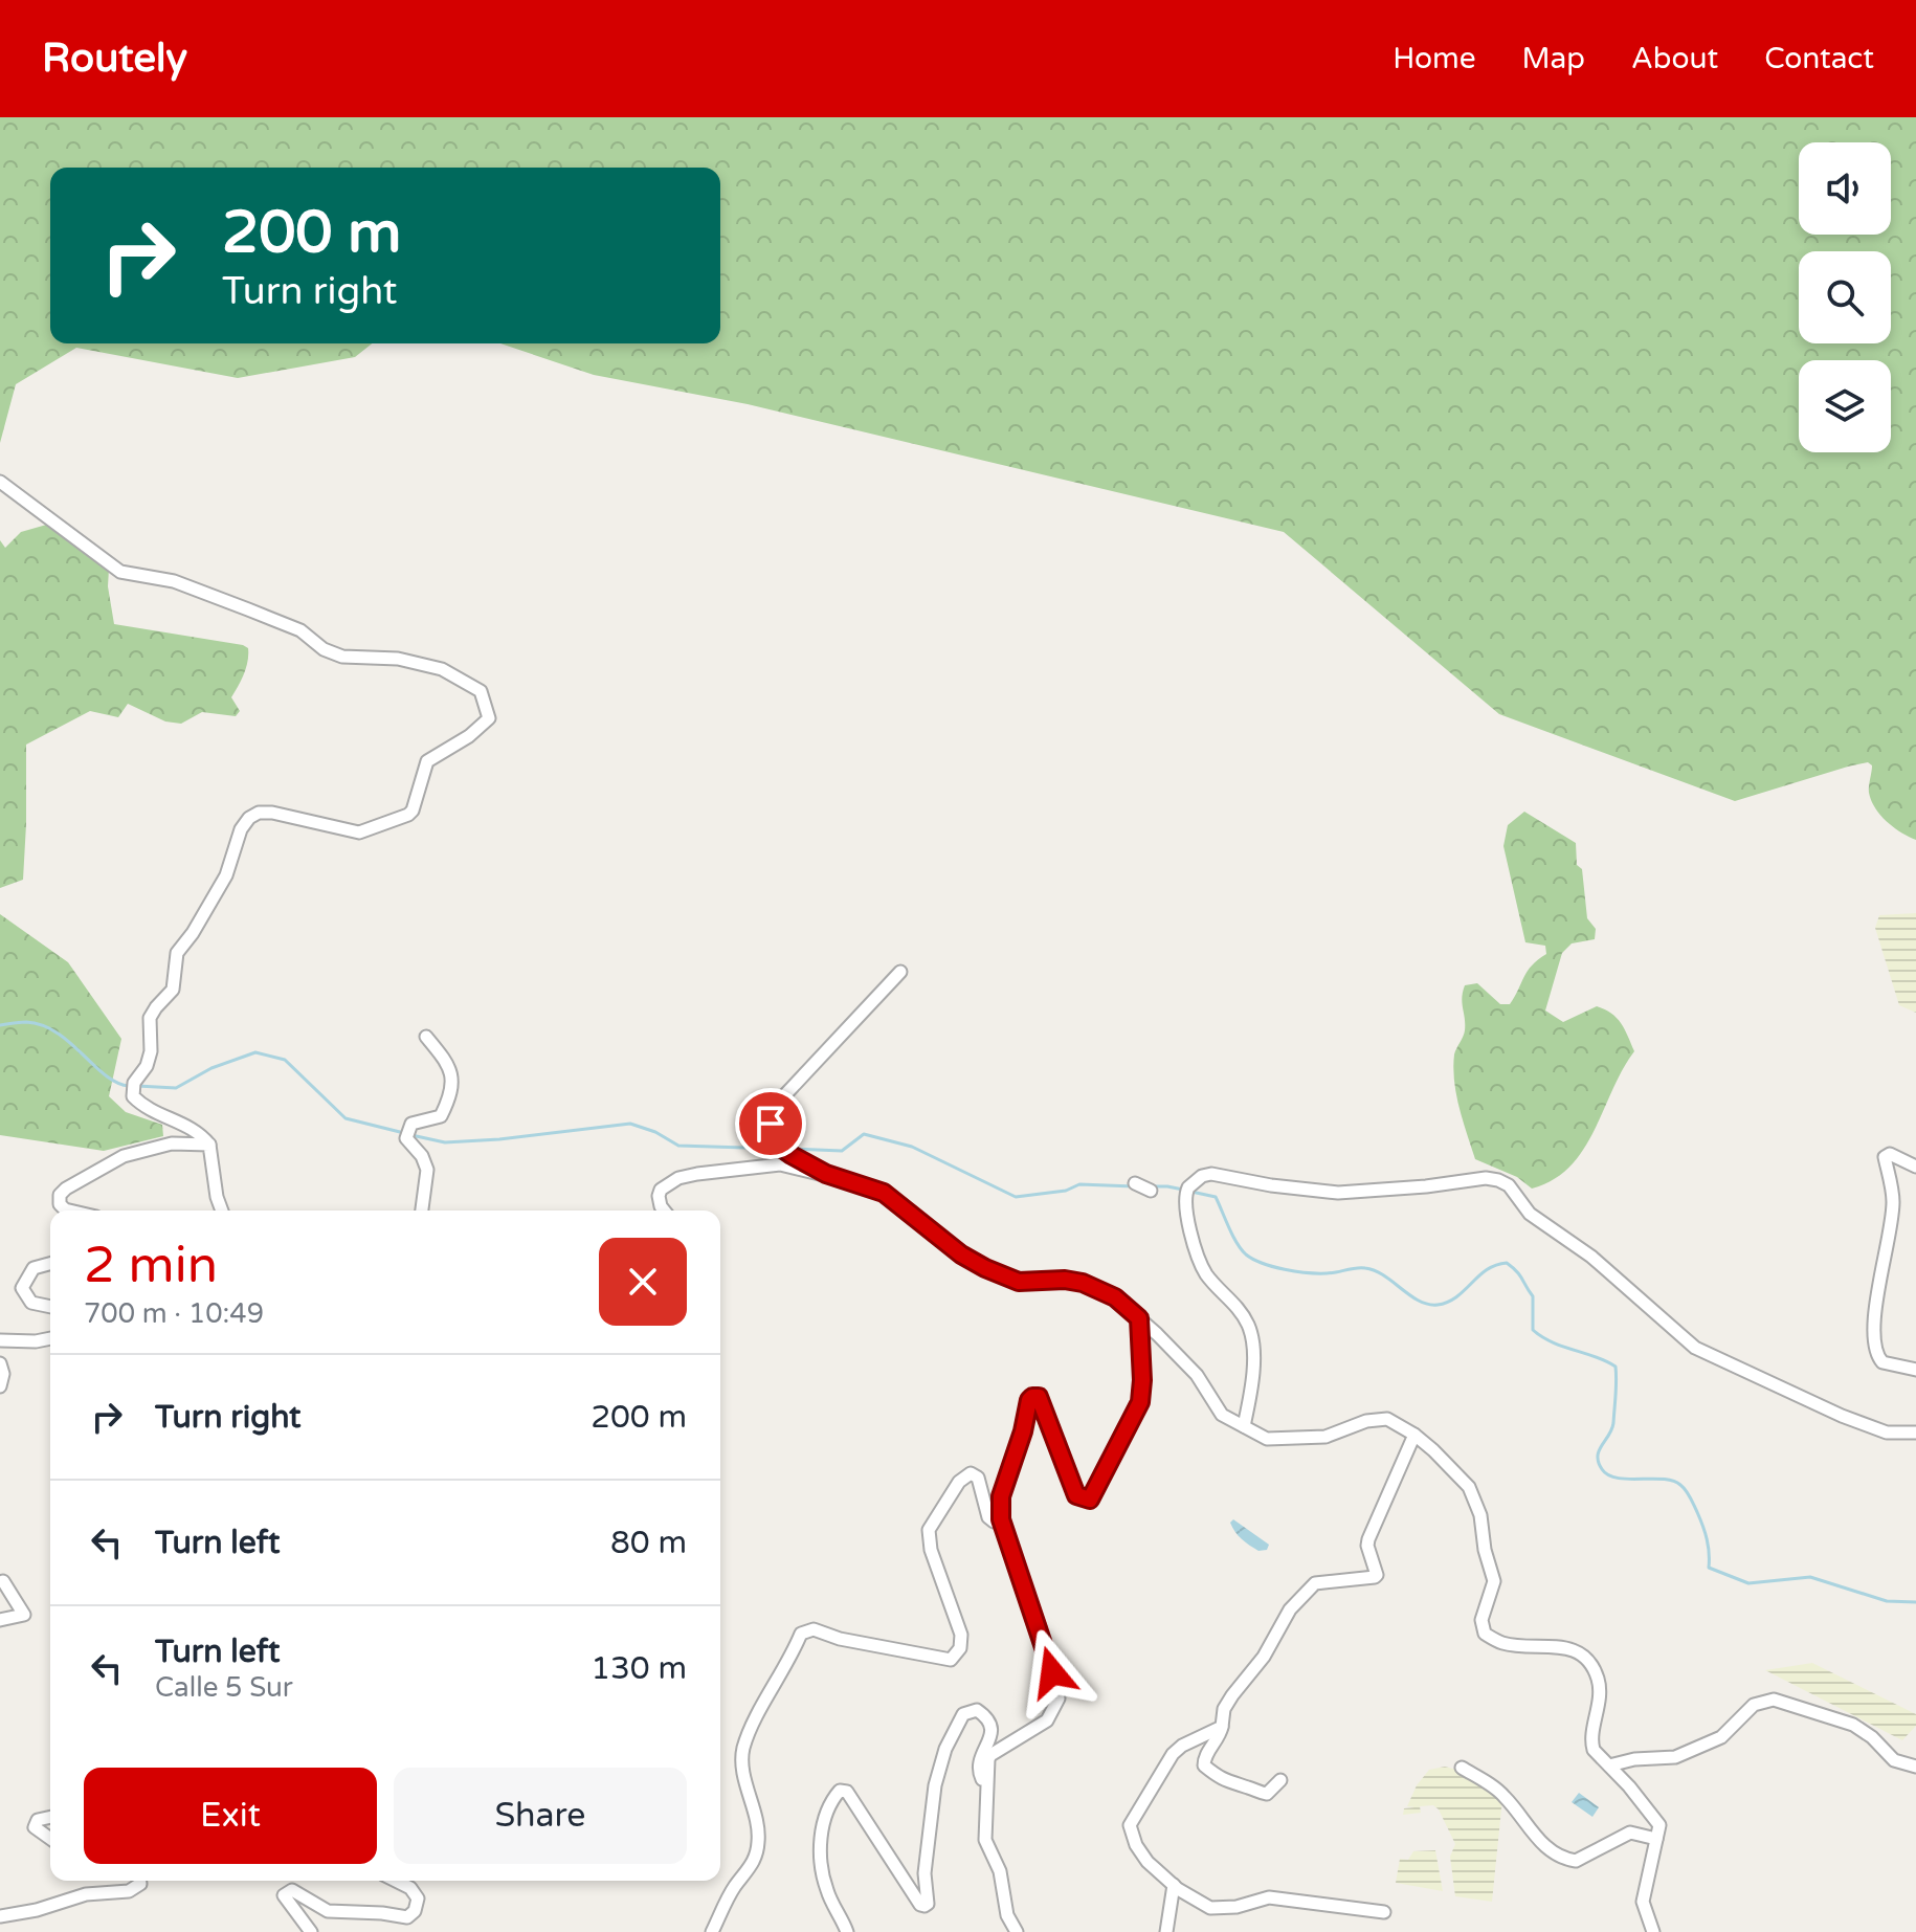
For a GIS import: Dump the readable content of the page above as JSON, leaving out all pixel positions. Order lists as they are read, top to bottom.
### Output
{
  "page": {
    "header": "Routely",
    "nav": [
      "Home",
      "Map",
      "About",
      "Contact"
    ],
    "turn": ["200 m", "Turn right"],
    "heading": ["2 min", "700 m · 10:49"],
    "list": [
      {
        "name": "Turn right",
        "value": "200 m"
      },
      {
        "name": "Turn left",
        "value": "80 m"
      },
      {
        "name": "Turn left",
        "note": "Calle 5 Sur",
        "value": "130 m"
      }
    ],
    "buttons": ["Exit", "Share"]
  }
}
